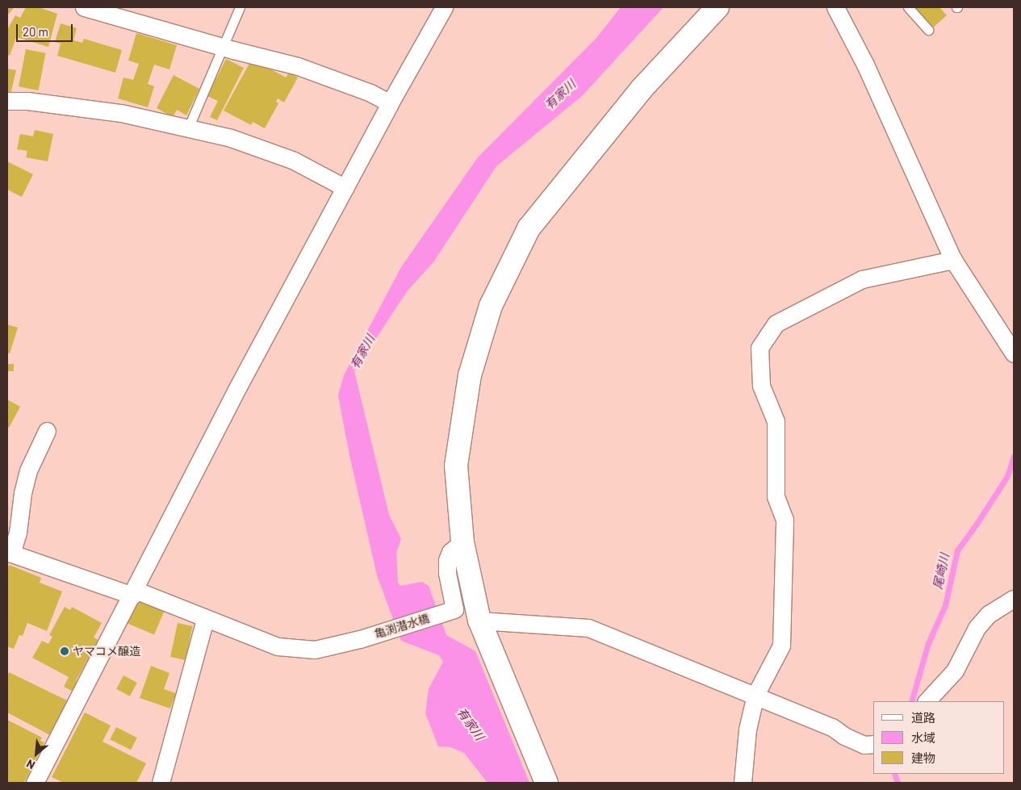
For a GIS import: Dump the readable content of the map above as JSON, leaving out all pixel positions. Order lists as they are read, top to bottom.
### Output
{
  "streets": {
    "street": ["亀渕潜水橋"]
  },
  "water": ["有家川", "尾崎川"],
  "places": ["ヤマコメ醸造"],
  "legend": ["道路", "水域", "建物"],
  "scale_bar": "20 m",
  "north": "bottom left"
}
